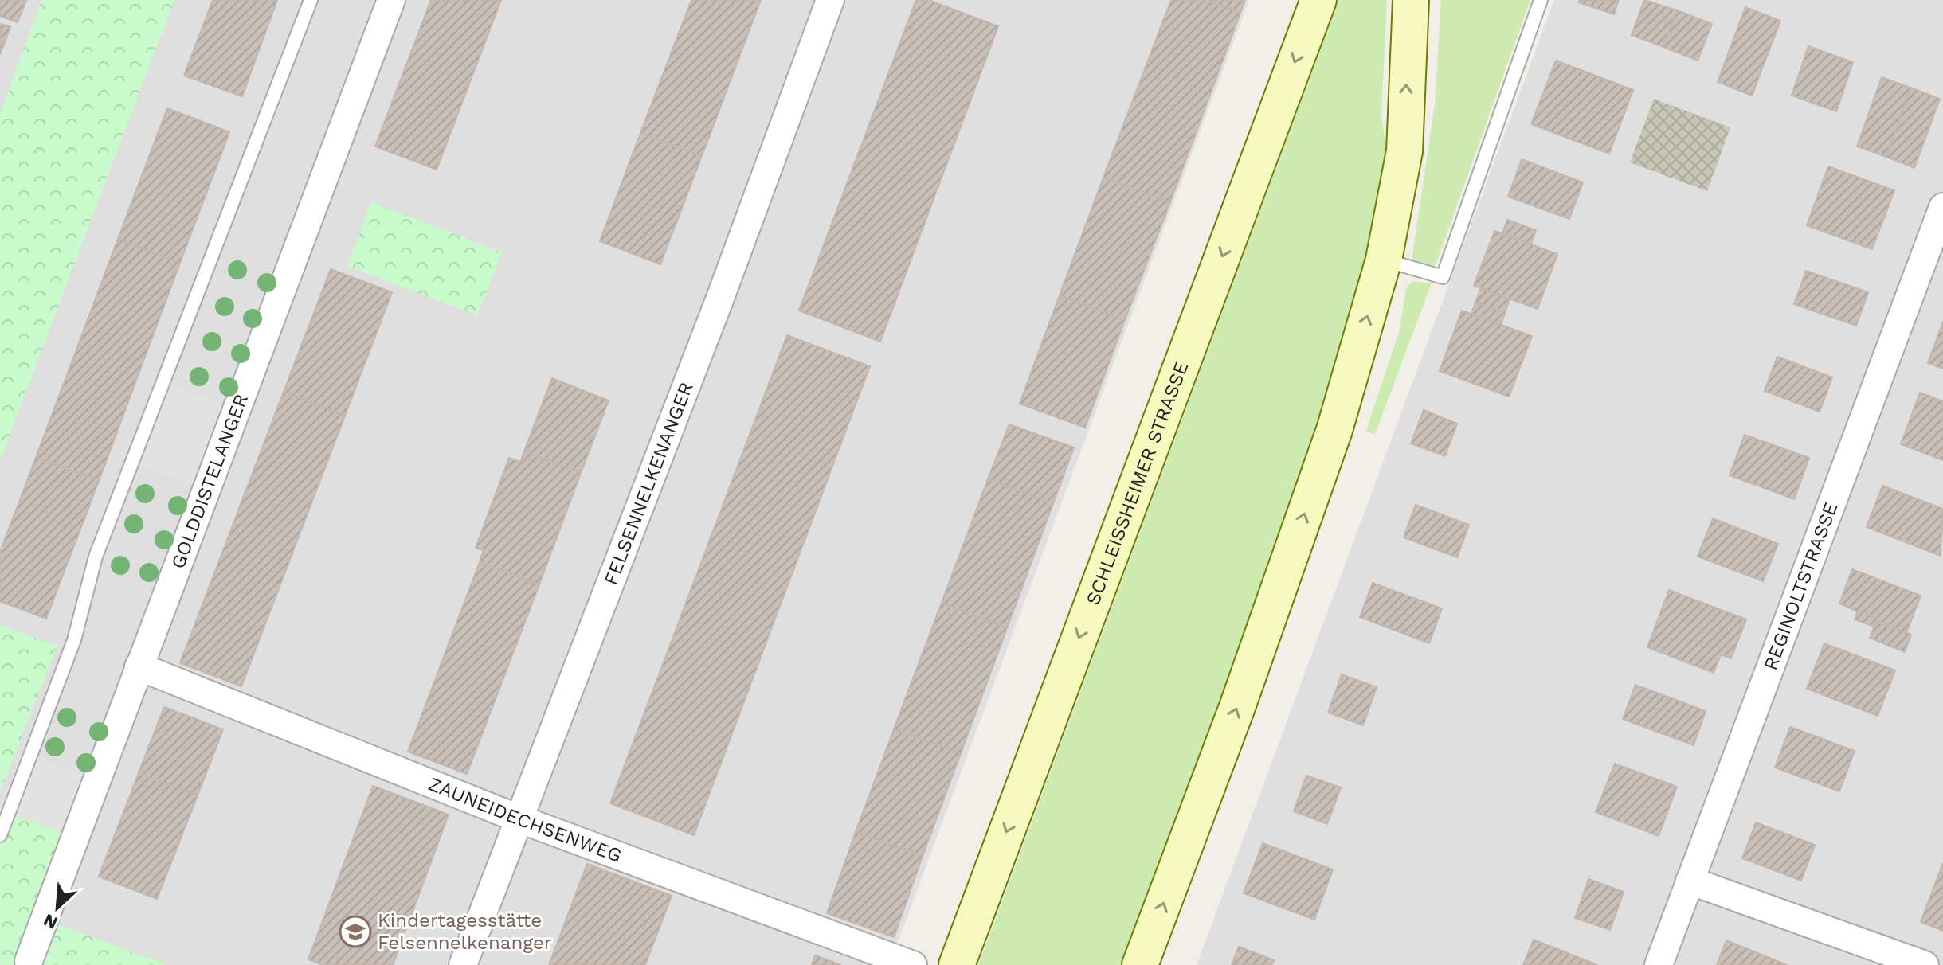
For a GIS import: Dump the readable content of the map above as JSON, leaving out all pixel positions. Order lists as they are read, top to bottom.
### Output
{
  "streets": {
    "main road": ["SCHLEISSHEIMER STRASSE"],
    "street": [
      "GOLDDISTELANGER",
      "FELSENNELKENANGER",
      "REGINOLTSTRASSE",
      "ZAUNEIDECHSENWEG"
    ]
  },
  "crossings": [
    ["GOLDDISTELANGER", "ZAUNEIDECHSENWEG"],
    ["FELSENNELKENANGER", "ZAUNEIDECHSENWEG"]
  ],
  "places": {
    "school or university": ["Kindertagesstätte Felsennelkenanger"]
  },
  "north": "bottom left"
}
